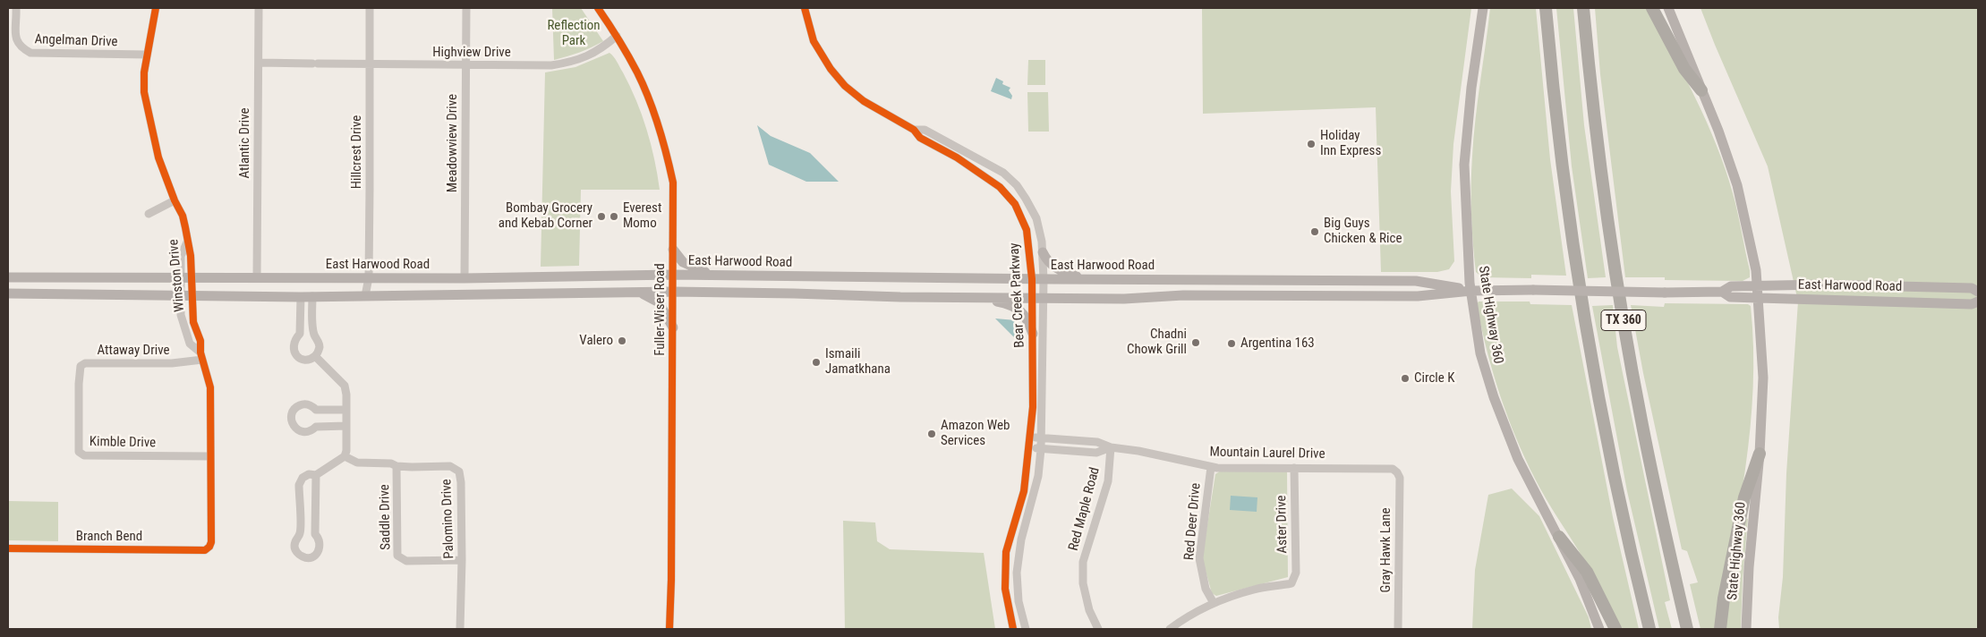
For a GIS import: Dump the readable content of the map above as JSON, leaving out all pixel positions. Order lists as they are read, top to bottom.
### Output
{
  "streets": {
    "highway": ["TX 360"],
    "main road": ["East Harwood Road", "State Highway 360"],
    "street": [
      "Angelman Drive",
      "Highview Drive",
      "Atlantic Drive",
      "Meadowview Drive",
      "Hillcrest Drive",
      "Winston Drive",
      "Bear Creek Parkway",
      "Fuller-Wiser Road",
      "Attaway Drive",
      "Kimble Drive",
      "Mountain Laurel Drive",
      "Red Maple Road",
      "Saddle Drive",
      "Palomino Drive",
      "Red Deer Drive",
      "Aster Drive",
      "Branch Bend",
      "Gray Hawk Lane"
    ]
  },
  "crossings": [
    ["Angelman Drive", "Winston Drive"],
    ["Highview Drive", "Atlantic Drive"],
    ["Highview Drive", "Meadowview Drive"],
    ["Highview Drive", "Hillcrest Drive"],
    ["Highview Drive", "Fuller-Wiser Road"],
    ["Atlantic Drive", "East Harwood Road"],
    ["Meadowview Drive", "East Harwood Road"],
    ["Hillcrest Drive", "East Harwood Road"],
    ["East Harwood Road", "Winston Drive"],
    ["East Harwood Road", "Bear Creek Parkway"],
    ["East Harwood Road", "Fuller-Wiser Road"],
    ["East Harwood Road", "State Highway 360"],
    ["Winston Drive", "Attaway Drive"],
    ["Winston Drive", "Kimble Drive"],
    ["Winston Drive", "Branch Bend"],
    ["Bear Creek Parkway", "Mountain Laurel Drive"],
    ["Attaway Drive", "Kimble Drive"],
    ["Mountain Laurel Drive", "Red Maple Road"],
    ["Mountain Laurel Drive", "Red Deer Drive"],
    ["Mountain Laurel Drive", "Aster Drive"],
    ["Mountain Laurel Drive", "Gray Hawk Lane"],
    ["Saddle Drive", "Palomino Drive"],
    ["Red Deer Drive", "Aster Drive"]
  ],
  "parks": ["Reflection Park"],
  "places": [
    "Holiday Inn Express",
    "Bombay Grocery and Kebab Corner",
    "Everest Momo",
    "Big Guys Chicken & Rice",
    "Valero",
    "Chadni Chowk Grill",
    "Argentina 163",
    "Ismaili Jamatkhana",
    "Circle K",
    "Amazon Web Services"
  ]
}
